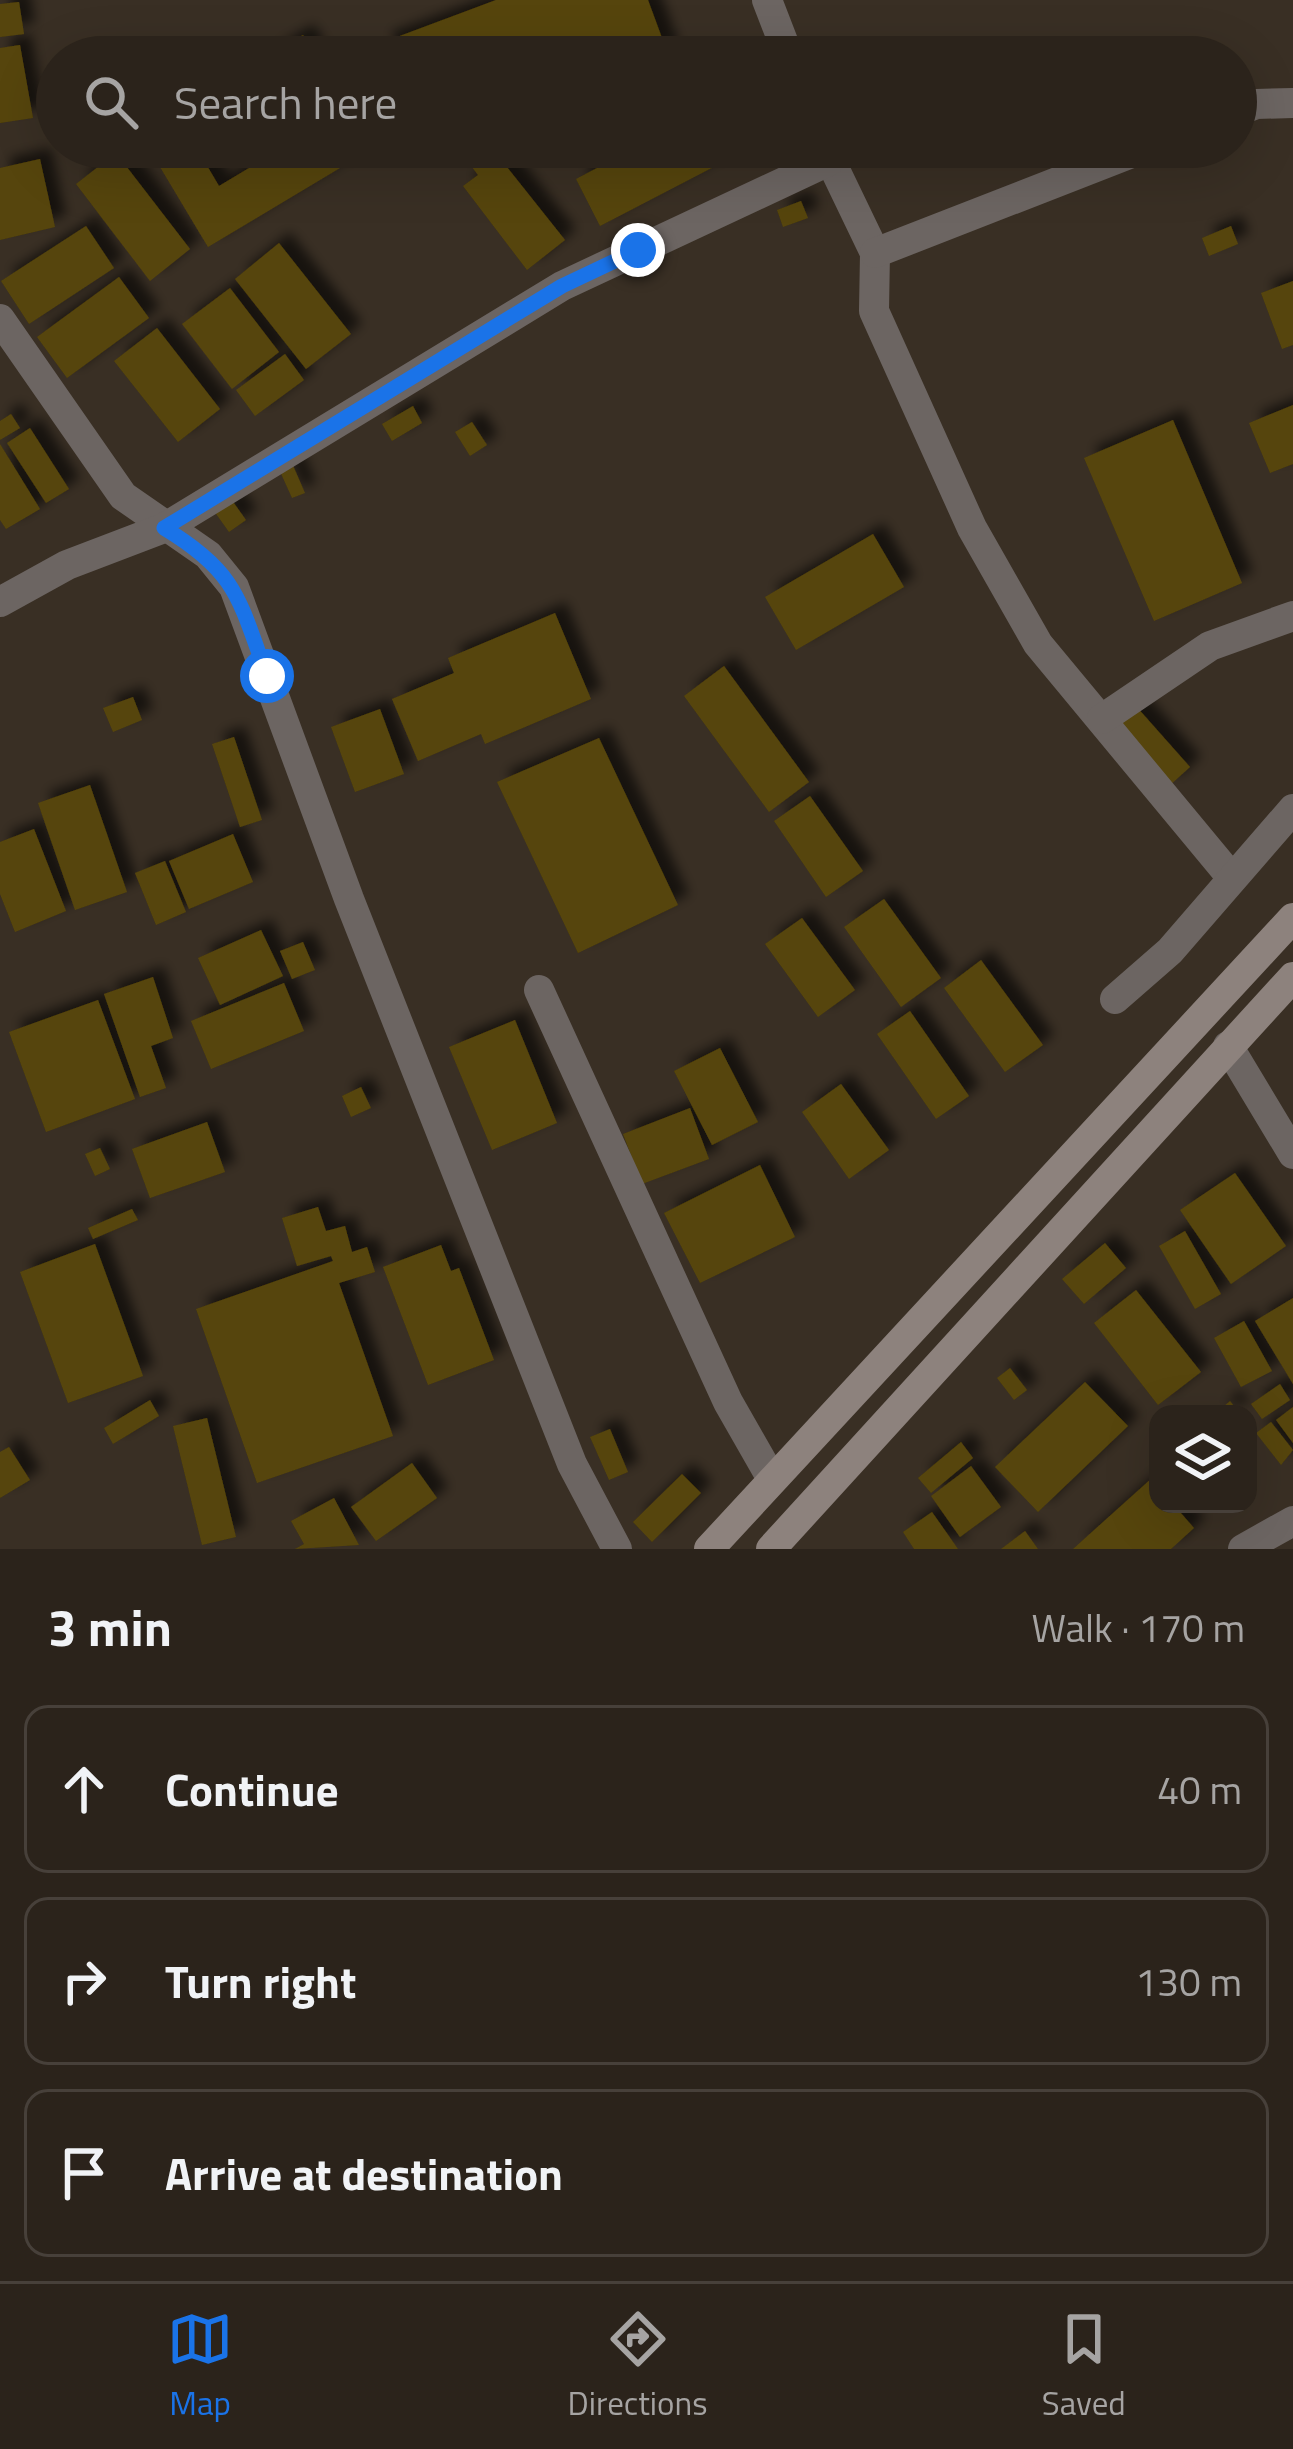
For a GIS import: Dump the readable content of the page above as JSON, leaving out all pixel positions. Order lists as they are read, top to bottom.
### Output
{
  "page": {
    "search": "Search here",
    "heading": ["3 min", "Walk · 170 m"],
    "list": [
      ["Continue", "40 m"],
      ["Turn right", "130 m"],
      "Arrive at destination"
    ],
    "nav": ["Map", "Directions", "Saved"]
  }
}
